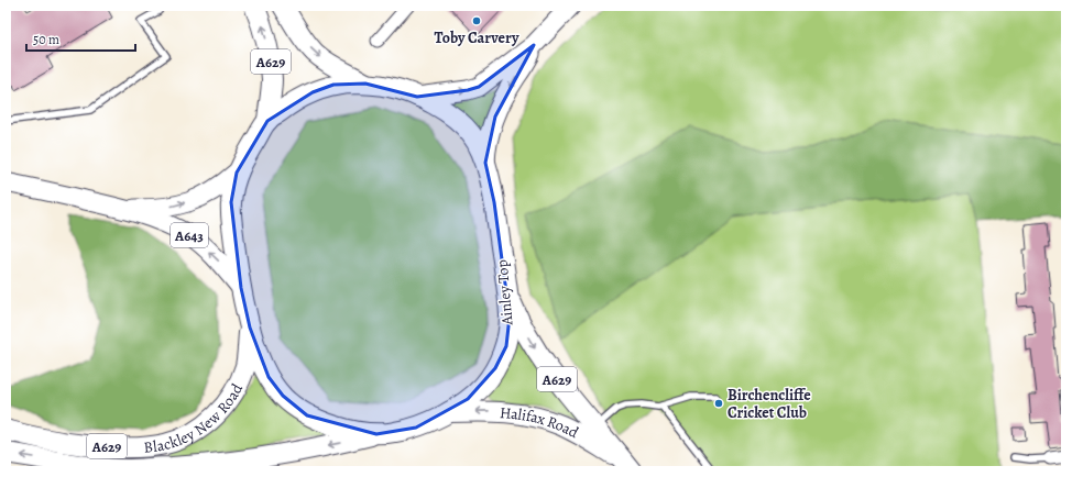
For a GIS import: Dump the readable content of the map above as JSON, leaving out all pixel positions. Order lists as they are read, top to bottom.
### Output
{
  "streets": {
    "highway": [
      "A629",
      "Ainley Top",
      "Blackley New Road",
      "Halifax Road"
    ],
    "main road": ["A643"]
  },
  "crossings": [
    ["A629", "Ainley Top"],
    ["A643", "Ainley Top"],
    ["Ainley Top", "Blackley New Road"],
    ["Ainley Top", "Halifax Road"]
  ],
  "one_way": ["Blackley New Road"],
  "places": ["Toby Carvery", "Birchencliffe Cricket Club"],
  "scale_bar": "50 m"
}
